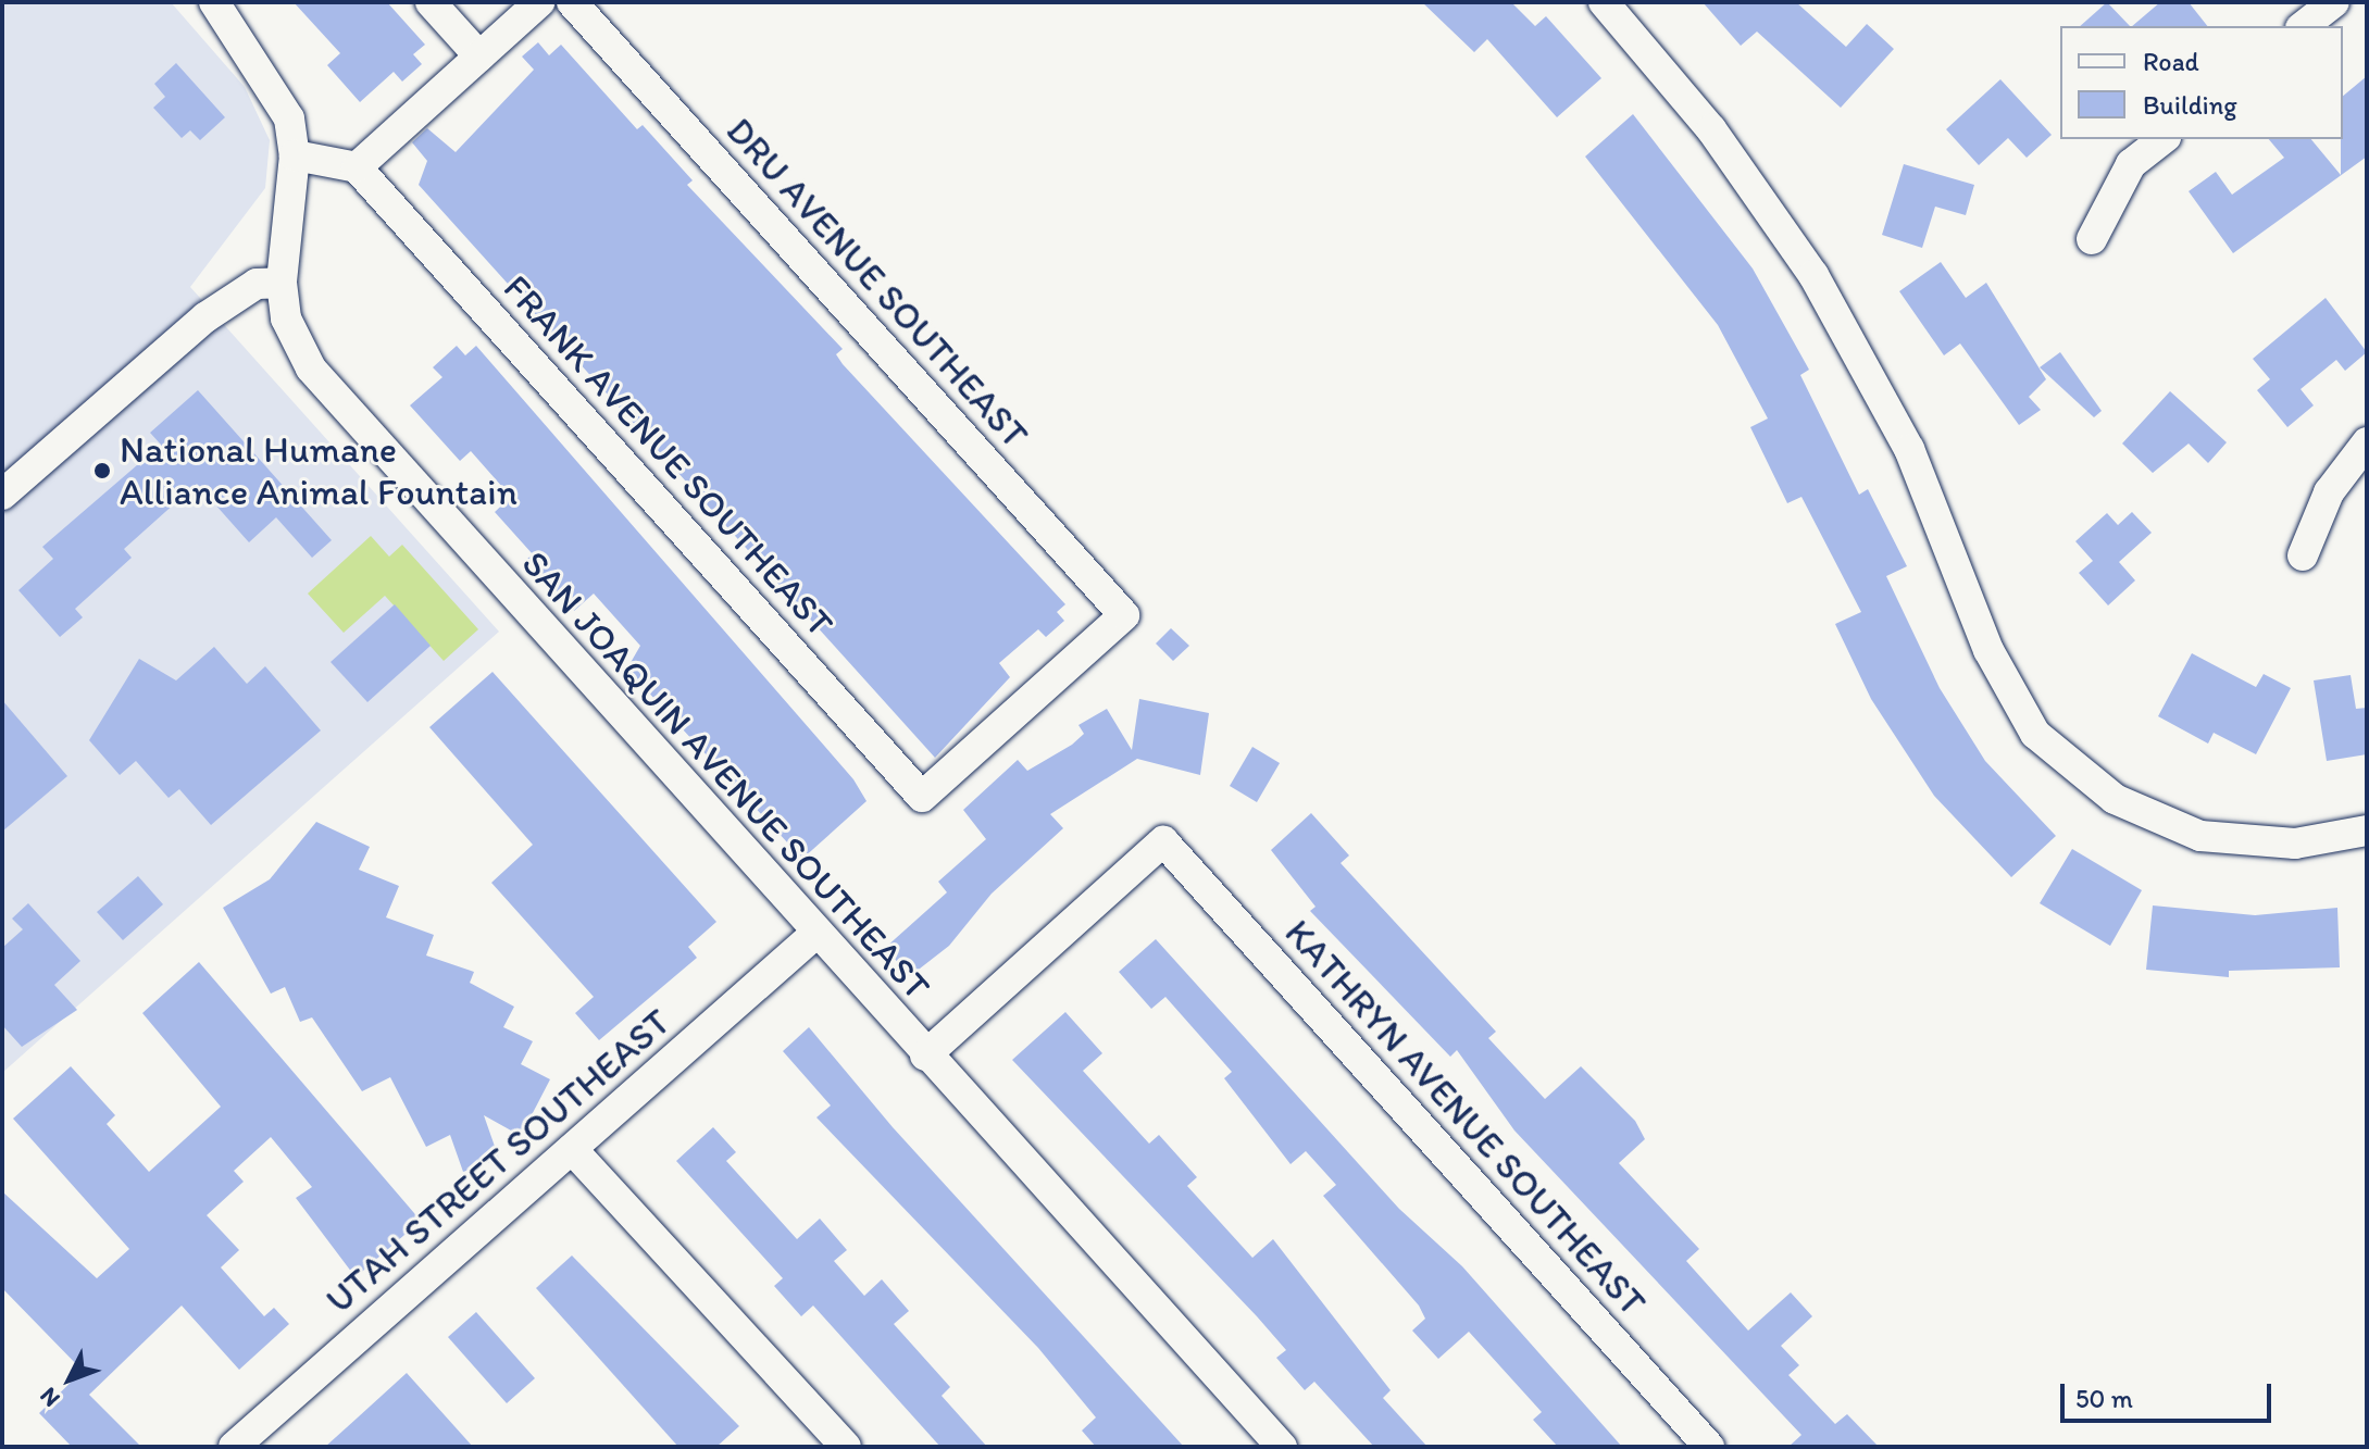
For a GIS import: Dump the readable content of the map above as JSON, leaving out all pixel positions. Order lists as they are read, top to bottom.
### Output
{
  "streets": {
    "street": [
      "DRU AVENUE SOUTHEAST",
      "FRANK AVENUE SOUTHEAST",
      "SAN JOAQUIN AVENUE SOUTHEAST",
      "KATHRYN AVENUE SOUTHEAST",
      "UTAH STREET SOUTHEAST"
    ]
  },
  "crossings": [
    ["DRU AVENUE SOUTHEAST", "FRANK AVENUE SOUTHEAST"],
    ["SAN JOAQUIN AVENUE SOUTHEAST", "KATHRYN AVENUE SOUTHEAST"],
    ["SAN JOAQUIN AVENUE SOUTHEAST", "UTAH STREET SOUTHEAST"]
  ],
  "places": ["National Humane Alliance Animal Fountain"],
  "legend": ["Road", "Building"],
  "scale_bar": "50 m",
  "north": "bottom left"
}
